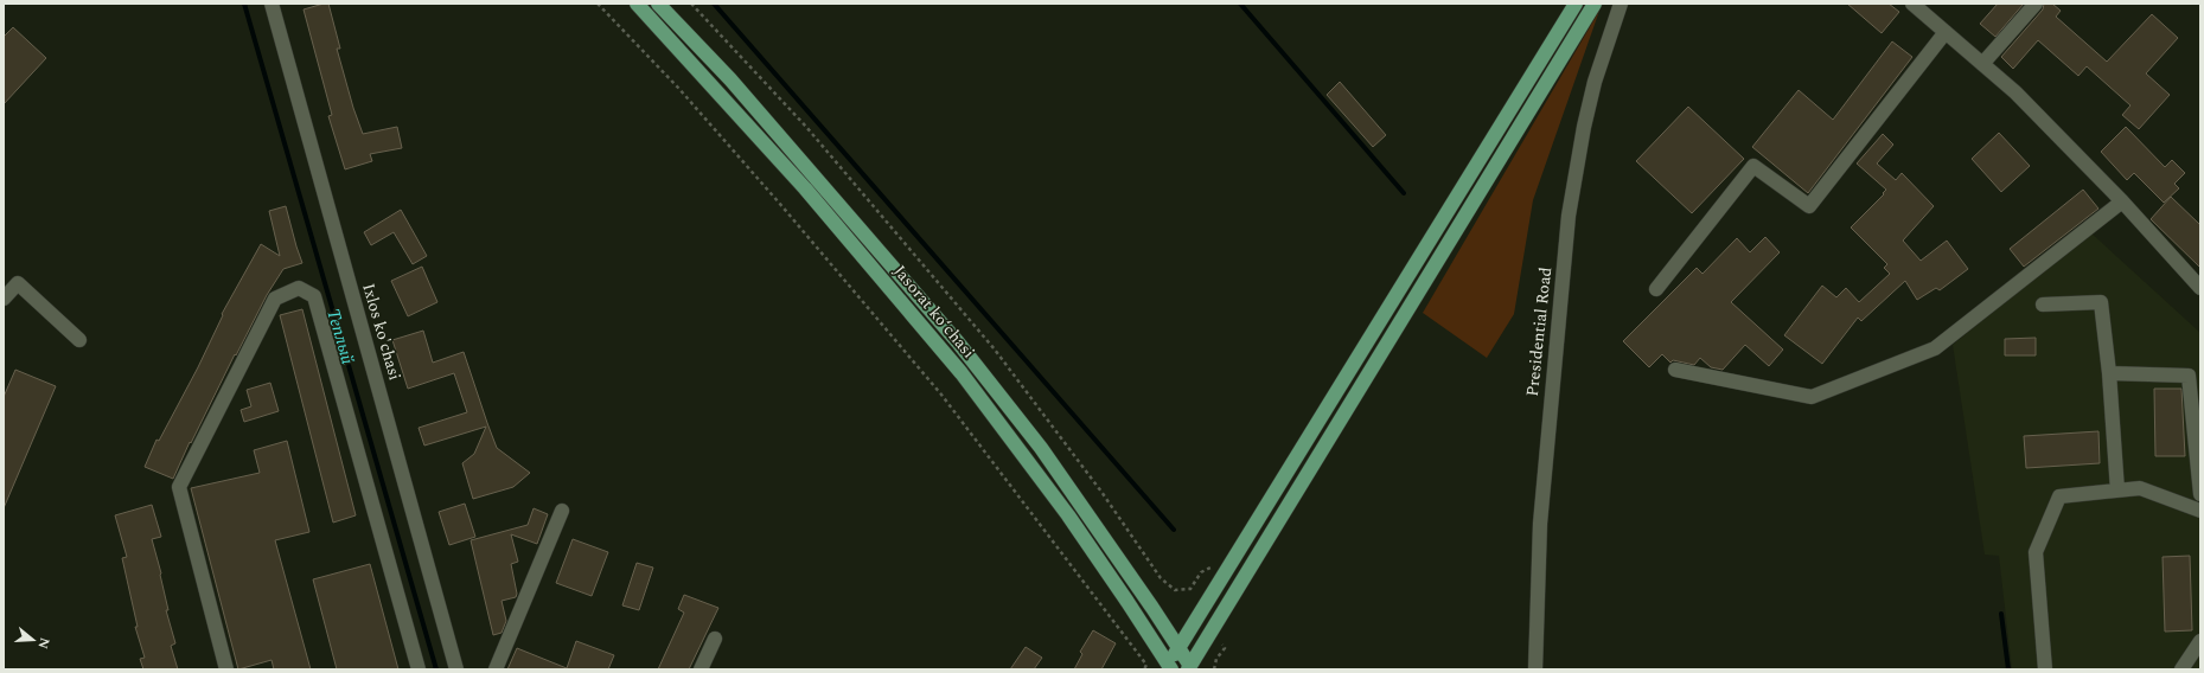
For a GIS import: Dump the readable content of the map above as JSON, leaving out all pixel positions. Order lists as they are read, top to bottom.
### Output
{
  "streets": {
    "main road": ["Jasorat koʻchasi"],
    "street": ["Ixlos ko'chasi", "Presidential Road"]
  },
  "water": ["Теплый"],
  "north": "right"
}
